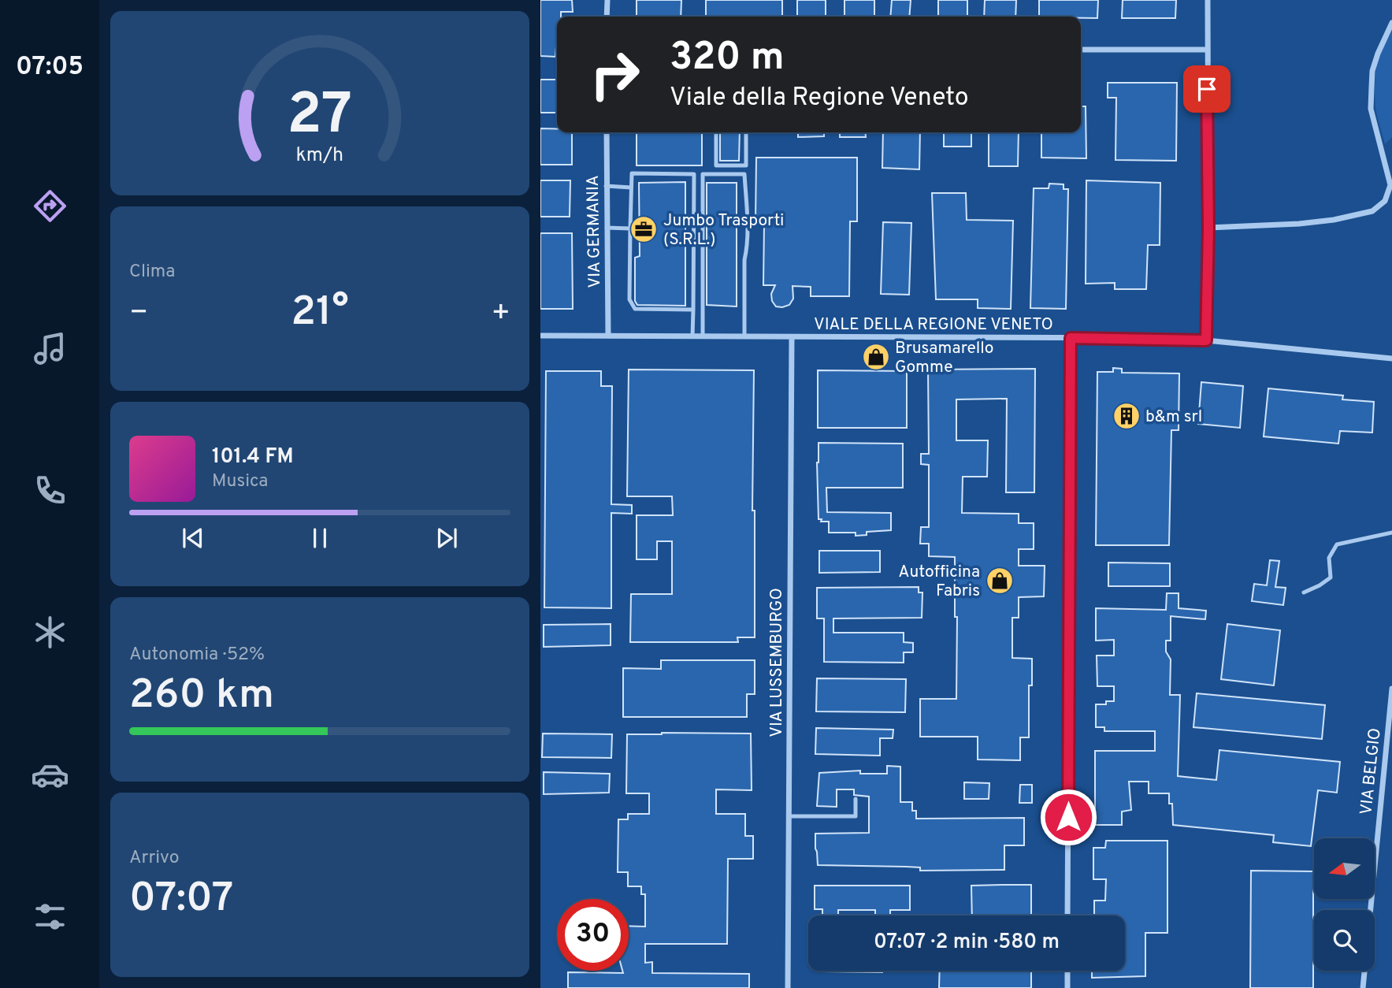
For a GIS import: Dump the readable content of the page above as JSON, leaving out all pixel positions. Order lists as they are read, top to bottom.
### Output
{
  "streets": {
    "street": [
      "VIA GERMANIA",
      "VIALE DELLA REGIONE VENETO",
      "VIA LUSSEMBURGO",
      "VIA BELGIO"
    ]
  },
  "crossings": [
    ["VIA GERMANIA", "VIALE DELLA REGIONE VENETO"],
    ["VIALE DELLA REGIONE VENETO", "VIA LUSSEMBURGO"]
  ],
  "places": {
    "office": ["Jumbo Trasporti (S.R.L.)"],
    "shop": ["Brusamarello Gomme", "Autofficina Fabris"],
    "building": ["b&m srl"]
  },
  "north": "left",
  "page": {
    "tabs": "07:05",
    "turn": ["320 m", "Viale della Regione Veneto"],
    "tile": [
      "Clima",
      ["Autonomia · 52%", "260 km"],
      ["Arrivo", "07:07"]
    ],
    "heat": ["−", "21°", "+"],
    "song": ["101.4 FM", "Musica"],
    "limit": "30",
    "trip": "07:07 · 2 min · 580 m",
    "gauge": ["27", "km/h"]
  }
}
